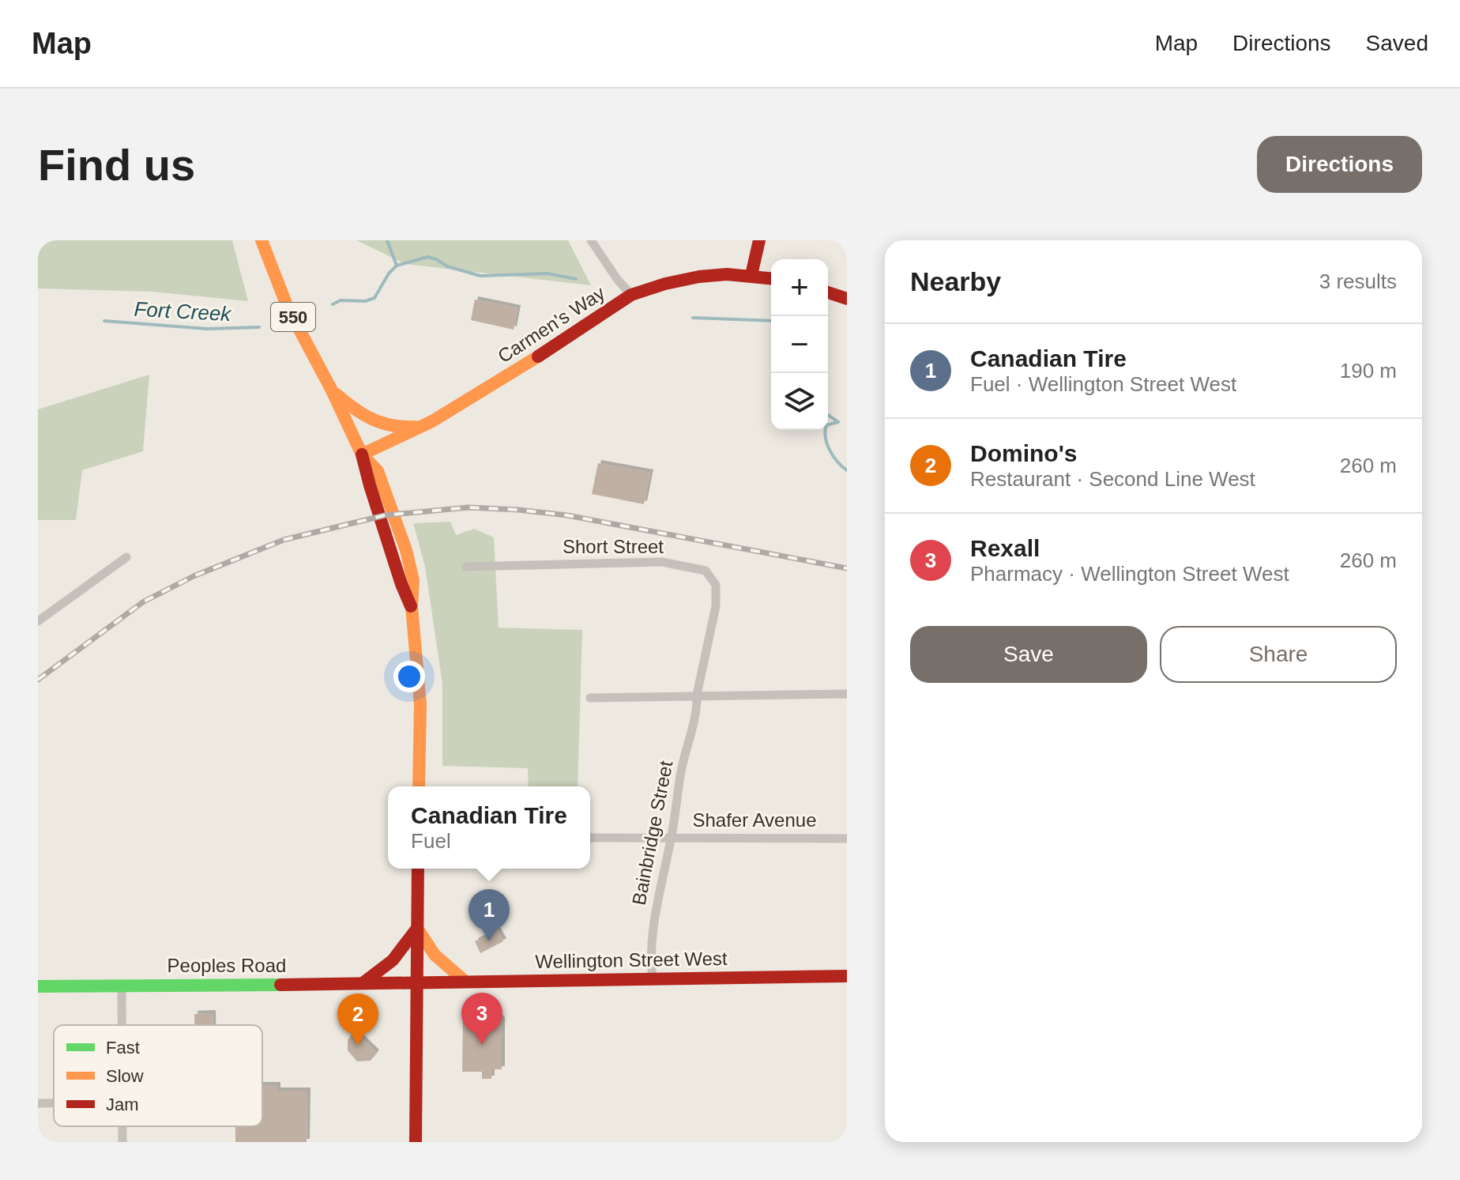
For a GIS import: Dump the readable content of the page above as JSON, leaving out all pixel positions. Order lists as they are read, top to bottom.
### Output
{
  "streets": {
    "main road": [
      "550",
      "Carmen's Way",
      "Wellington Street West",
      "Peoples Road"
    ],
    "street": ["Short Street", "Shafer Avenue", "Bainbridge Street"]
  },
  "crossings": [
    ["550", "Carmen's Way"],
    ["Short Street", "Bainbridge Street"],
    ["Shafer Avenue", "Bainbridge Street"],
    ["Bainbridge Street", "Wellington Street West"],
    ["Wellington Street West", "Peoples Road"]
  ],
  "water": ["Fort Creek"],
  "legend": ["Fast", "Slow", "Jam"],
  "page": {
    "header": "Map",
    "nav": ["Map", "Directions", "Saved"],
    "buttons": [
      "Directions",
      ["Save", "Share"]
    ],
    "title": "Find us",
    "heading": ["Nearby", "3 results"],
    "map_buttons": ["+", "−"],
    "list": [
      {
        "mark": "1",
        "name": "Canadian Tire",
        "note": "Fuel · Wellington Street West",
        "value": "190 m"
      },
      {
        "mark": "2",
        "name": "Domino's",
        "note": "Restaurant · Second Line West",
        "value": "260 m"
      },
      {
        "mark": "3",
        "name": "Rexall",
        "note": "Pharmacy · Wellington Street West",
        "value": "260 m"
      }
    ],
    "popup": ["Canadian Tire", "Fuel"],
    "pins": ["1", "3", "2"]
  }
}
